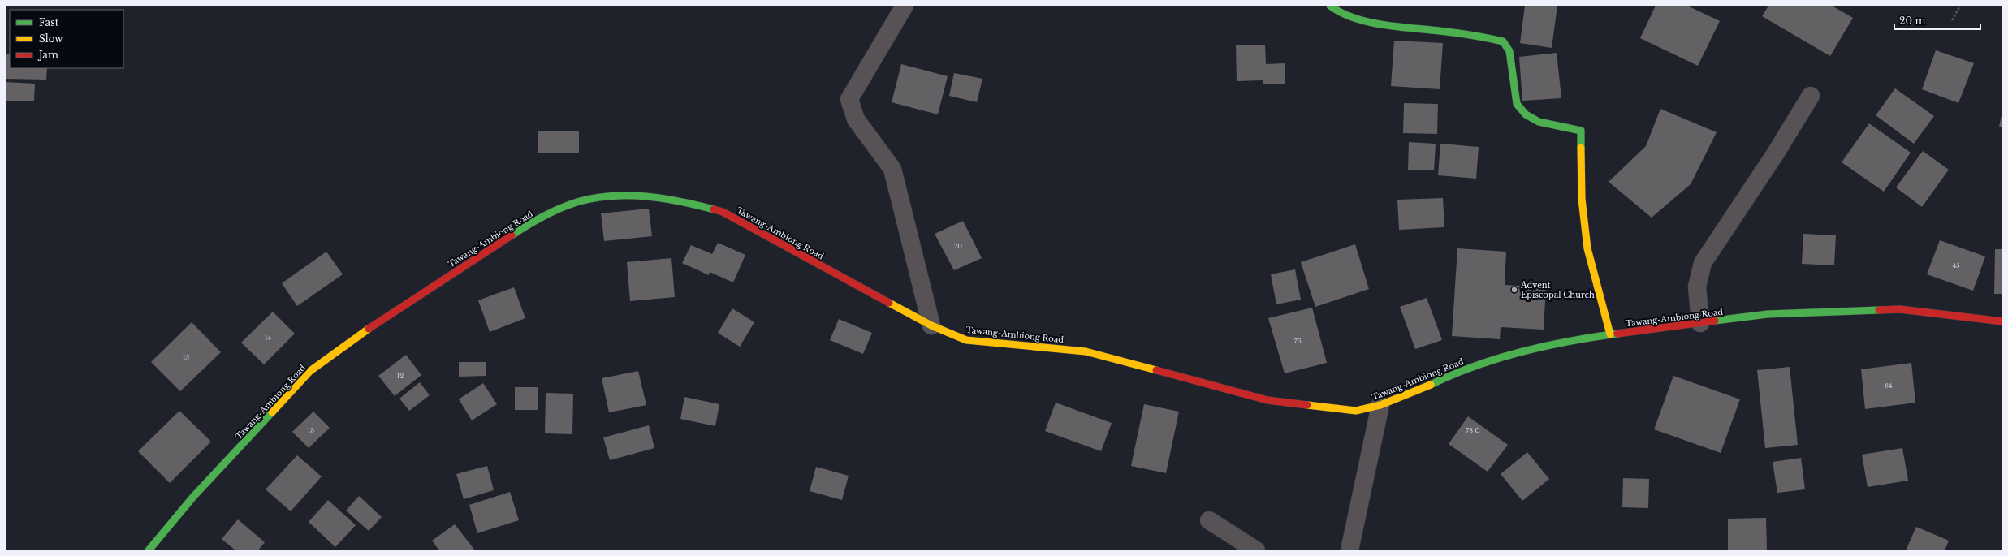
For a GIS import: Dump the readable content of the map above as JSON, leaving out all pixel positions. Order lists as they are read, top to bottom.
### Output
{
  "streets": {
    "main road": ["Tawang-Ambiong Road"]
  },
  "places": ["Advent Episcopal Church"],
  "house_numbers": [
    "70",
    "45",
    "14",
    "76",
    "15",
    "12",
    "84",
    "13",
    "78 C"
  ],
  "legend": ["Fast", "Slow", "Jam"],
  "scale_bar": "20 m"
}
